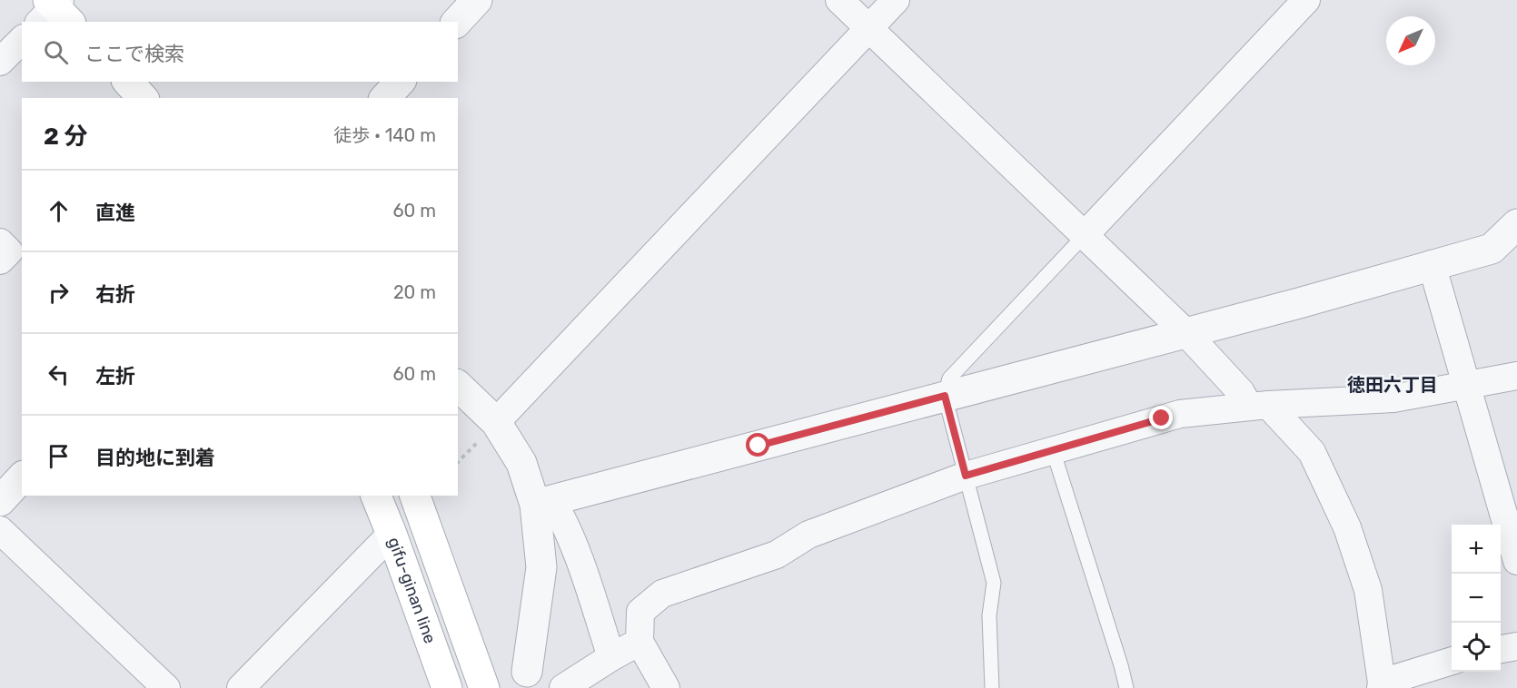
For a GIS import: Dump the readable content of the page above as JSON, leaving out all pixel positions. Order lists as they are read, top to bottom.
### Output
{
  "streets": {
    "main road": ["gifu-ginan line"]
  },
  "districts": ["徳田六丁目"],
  "north": "bottom left",
  "page": {
    "search": "ここで検索",
    "heading": ["2 分", "徒歩 · 140 m"],
    "list": [
      ["直進", "60 m"],
      ["右折", "20 m"],
      ["左折", "60 m"],
      "目的地に到着"
    ],
    "map_buttons": ["+", "−"]
  }
}
